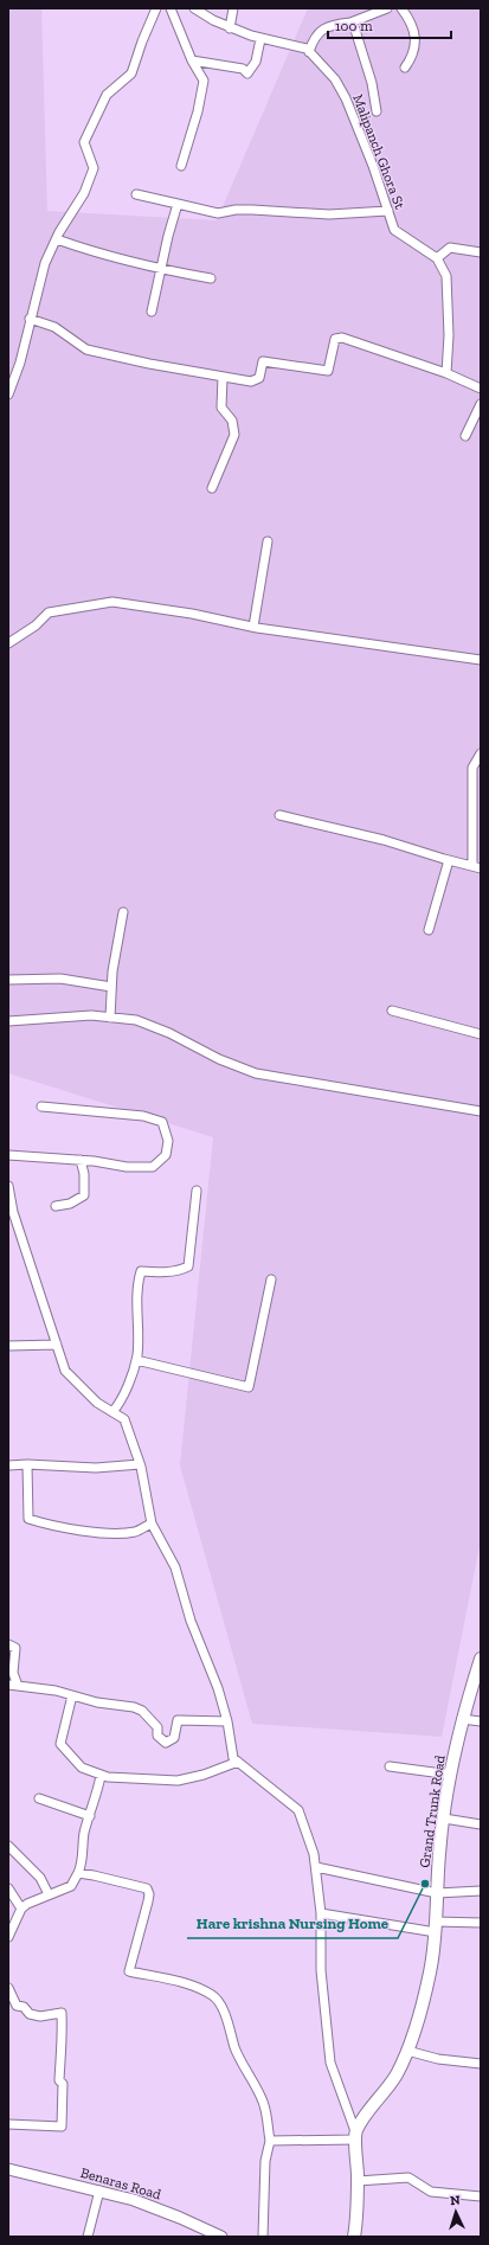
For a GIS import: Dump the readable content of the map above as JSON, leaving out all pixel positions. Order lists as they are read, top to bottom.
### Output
{
  "streets": {
    "main road": ["Grand Trunk Road", "Benaras Road"],
    "street": ["Malipanch Ghora St"]
  },
  "places": ["Hare krishna Nursing Home"],
  "scale_bar": "100 m",
  "north": "top"
}
